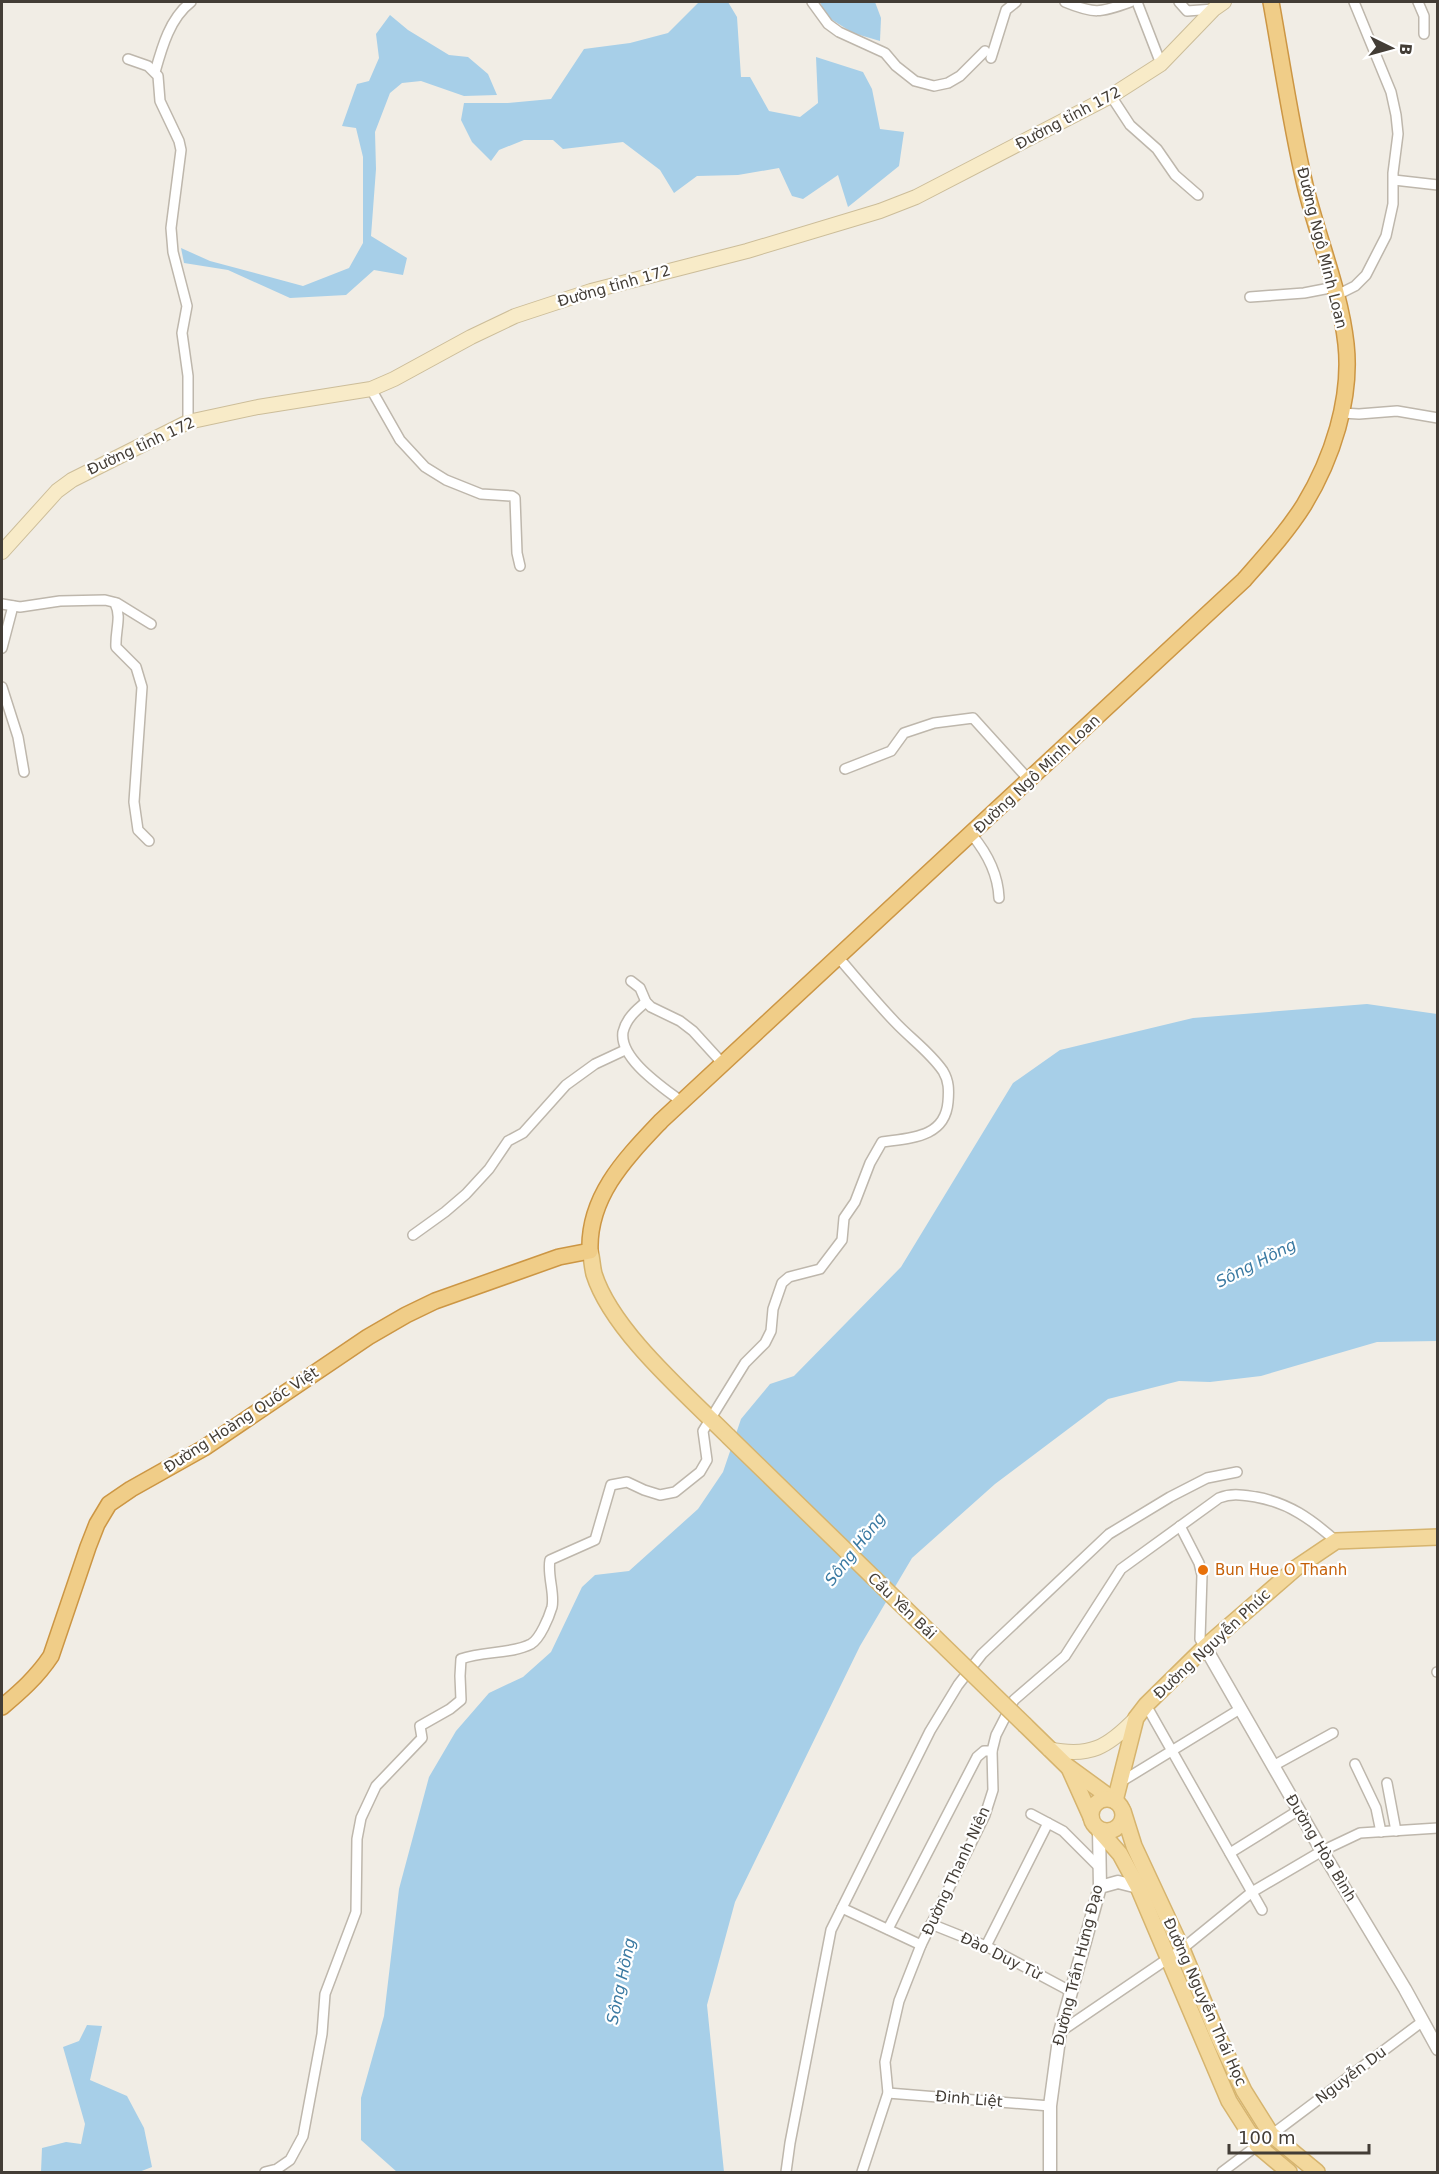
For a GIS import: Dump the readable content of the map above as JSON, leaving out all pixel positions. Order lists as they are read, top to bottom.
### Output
{
  "streets": {
    "highway": ["Đường Ngô Minh Loan", "Đường Hoàng Quốc Việt"],
    "main road": [
      "Đường tỉnh 172",
      "Cầu Yên Bái",
      "Đường Nguyễn Phúc",
      "Đường Nguyễn Thái Học"
    ],
    "street": [
      "Đường Hòa Bình",
      "Đường Thanh Niên",
      "Đào Duy Từ",
      "Đường Trần Hưng Đạo",
      "Nguyễn Du",
      "Đinh Liệt"
    ]
  },
  "crossings": [
    ["Đường Ngô Minh Loan", "Đường Hoàng Quốc Việt"],
    ["Đường Ngô Minh Loan", "Cầu Yên Bái"],
    ["Cầu Yên Bái", "Đường Nguyễn Thái Học"],
    ["Đường Nguyễn Phúc", "Đường Hòa Bình"],
    ["Đường Nguyễn Phúc", "Đường Thanh Niên"],
    ["Đường Nguyễn Phúc", "Đường Nguyễn Thái Học"],
    ["Đường Hòa Bình", "Nguyễn Du"],
    ["Đường Thanh Niên", "Đào Duy Từ"],
    ["Đường Thanh Niên", "Đinh Liệt"],
    ["Đào Duy Từ", "Đường Trần Hưng Đạo"],
    ["Đường Trần Hưng Đạo", "Đường Nguyễn Thái Học"],
    ["Đường Trần Hưng Đạo", "Đinh Liệt"],
    ["Đường Nguyễn Thái Học", "Nguyễn Du"]
  ],
  "water": ["Sông Hồng"],
  "places": ["Bun Hue O Thanh"],
  "scale_bar": "100 m",
  "north": "right"
}
